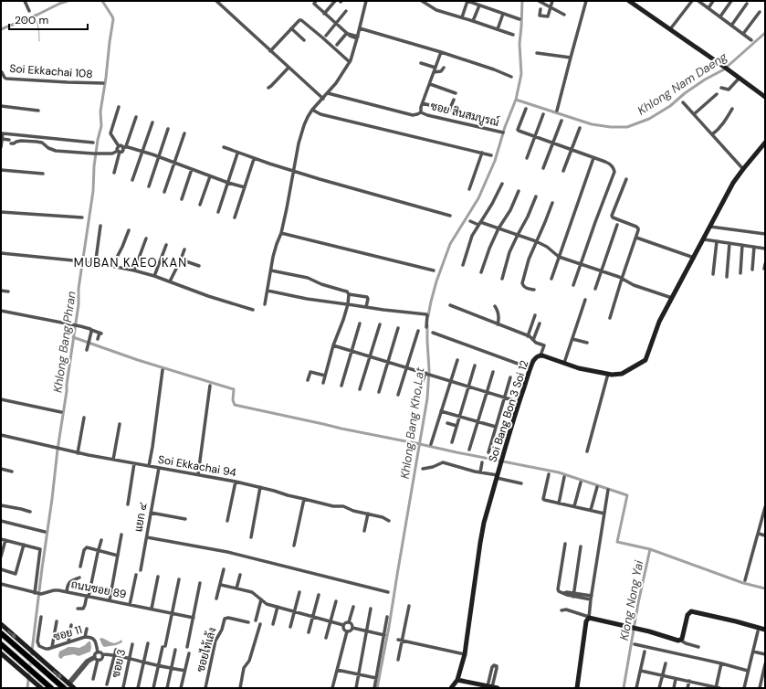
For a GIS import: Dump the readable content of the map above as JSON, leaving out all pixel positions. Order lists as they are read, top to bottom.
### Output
{
  "streets": {
    "street": [
      "Soi Ekkachai 108",
      "ซอย สินสมบูรณ์",
      "Soi Bang Bon 3 Soi 12",
      "Soi Ekkachai 94",
      "แยก ๔",
      "ถนนซอย 89",
      "ซอย 11",
      "ซอยไท้เล้ง",
      "ซอย 3"
    ]
  },
  "crossings": [
    ["Soi Ekkachai 94", "แยก ๔"]
  ],
  "districts": ["MUBAN KAEO KAN"],
  "water": [
    "Khlong Nam Daeng",
    "Khlong Bang Phran",
    "Khlong Bang Kho Lat",
    "Klong Nong Yai"
  ],
  "scale_bar": "200 m"
}
